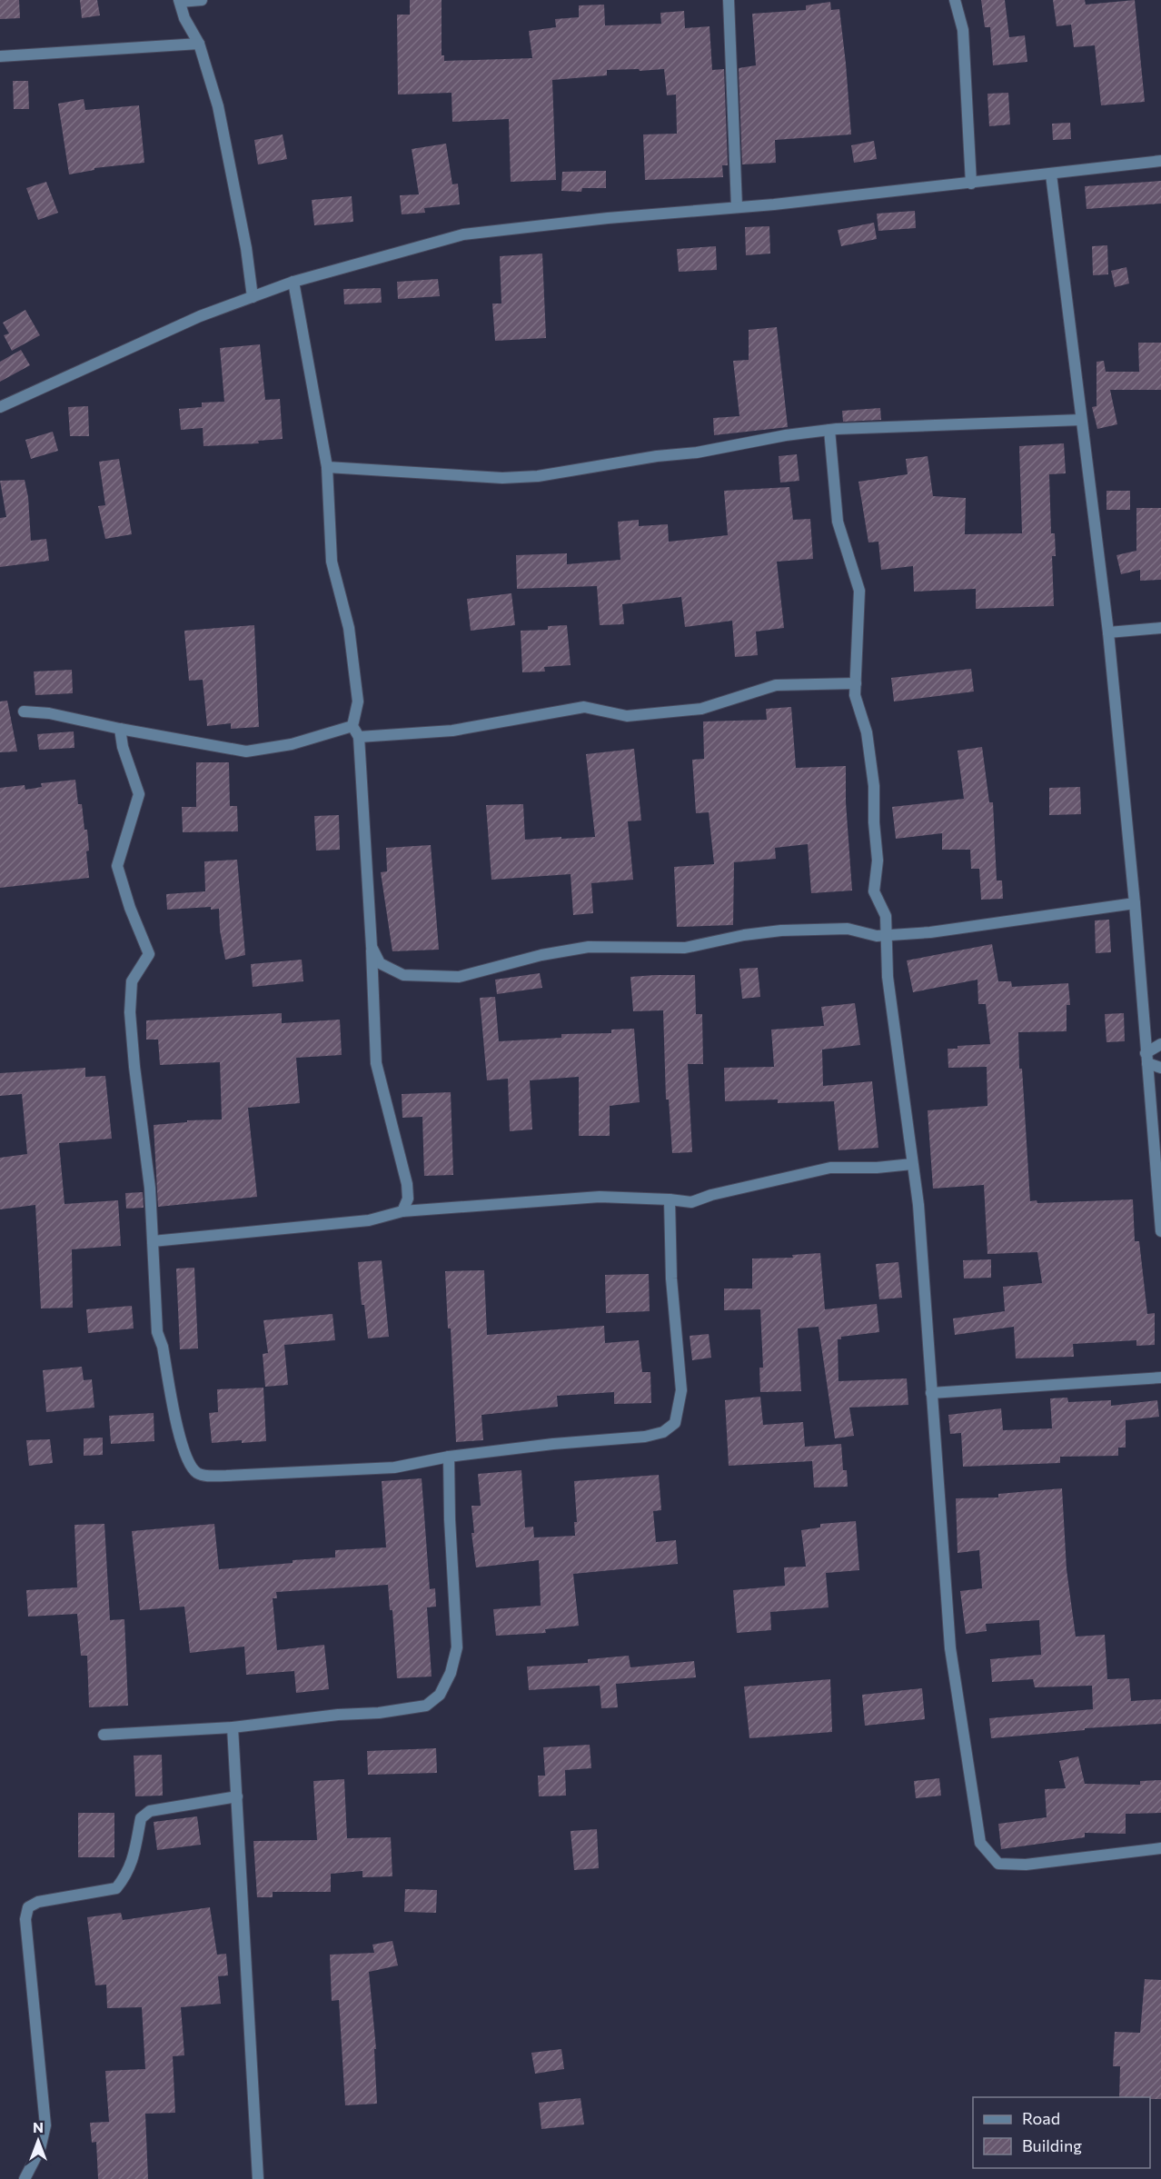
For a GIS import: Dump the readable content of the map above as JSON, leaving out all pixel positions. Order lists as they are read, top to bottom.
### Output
{
  "legend": ["Road", "Building"],
  "north": "top"
}
